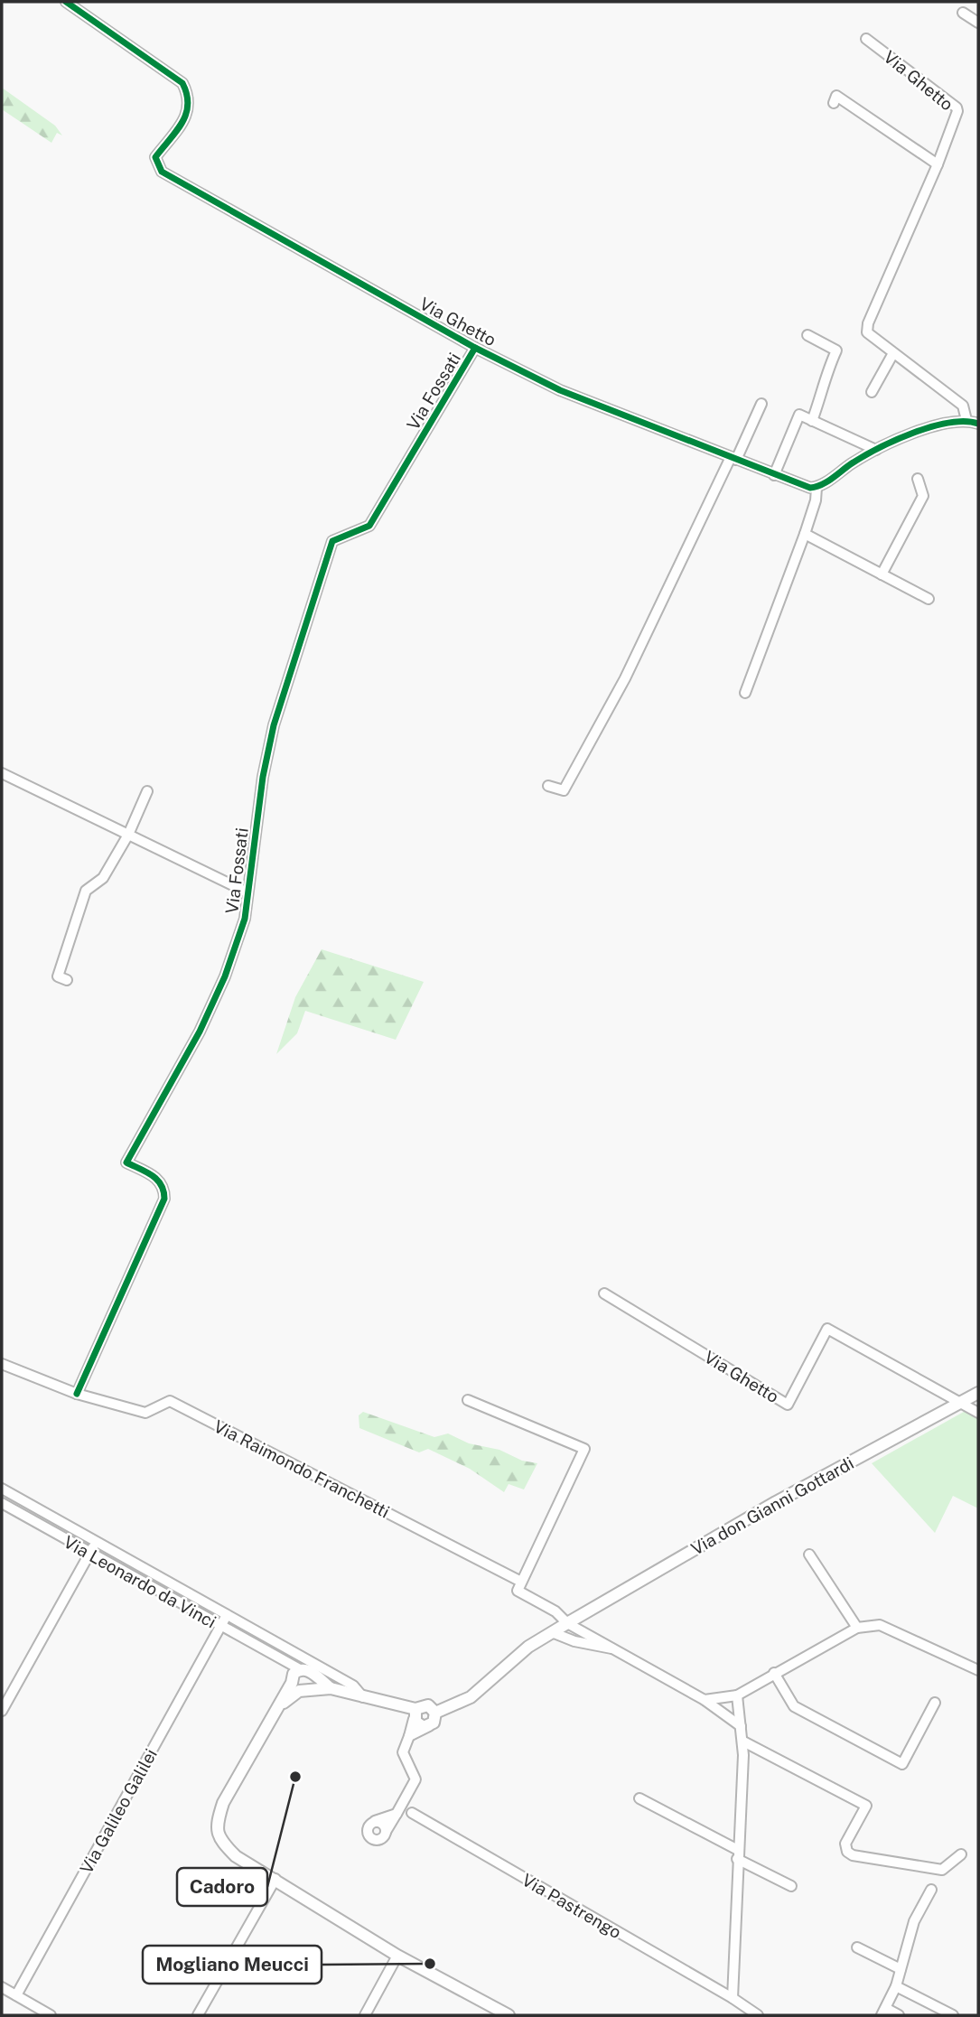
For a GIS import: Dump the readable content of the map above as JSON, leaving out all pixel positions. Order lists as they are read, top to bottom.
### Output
{
  "streets": {
    "main road": ["Via don Gianni Gottardi"],
    "street": [
      "Via Ghetto",
      "Via Fossati",
      "Via Raimondo Franchetti",
      "Via Leonardo da Vinci",
      "Via Galileo Galilei",
      "Via Pastrengo"
    ]
  },
  "crossings": [
    ["Via Ghetto", "Via Fossati"],
    ["Via Ghetto", "Via don Gianni Gottardi"],
    ["Via Fossati", "Via Raimondo Franchetti"],
    ["Via Raimondo Franchetti", "Via don Gianni Gottardi"],
    ["Via Leonardo da Vinci", "Via Galileo Galilei"]
  ],
  "places": ["Cadoro", "Mogliano Meucci"]
}
